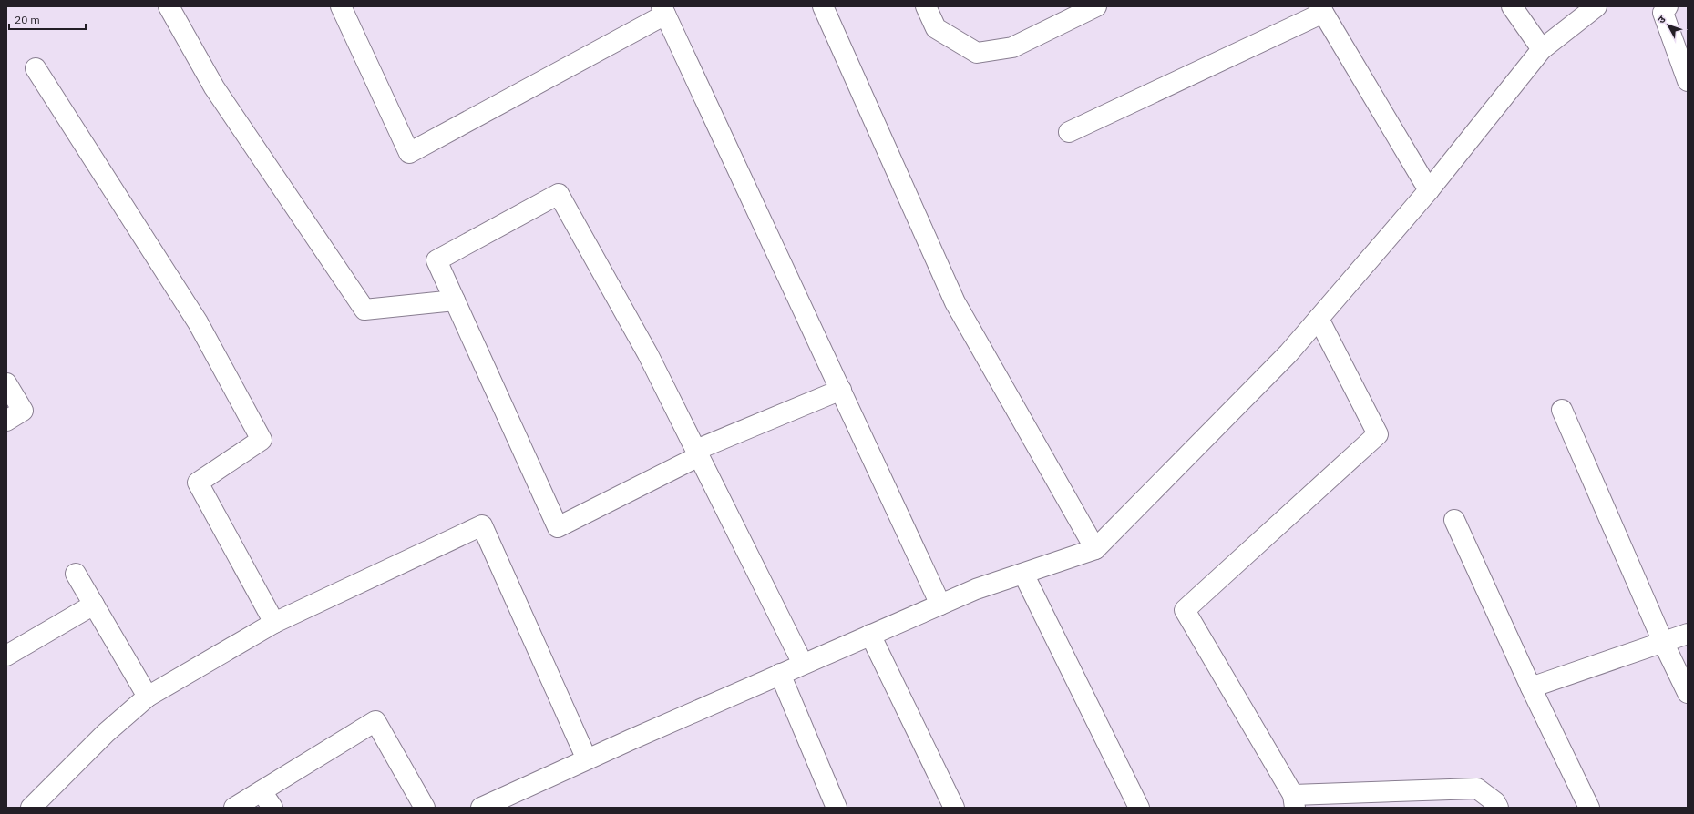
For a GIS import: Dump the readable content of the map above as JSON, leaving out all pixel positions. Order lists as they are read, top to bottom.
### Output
{
  "scale_bar": "20 m",
  "north": "top left"
}
